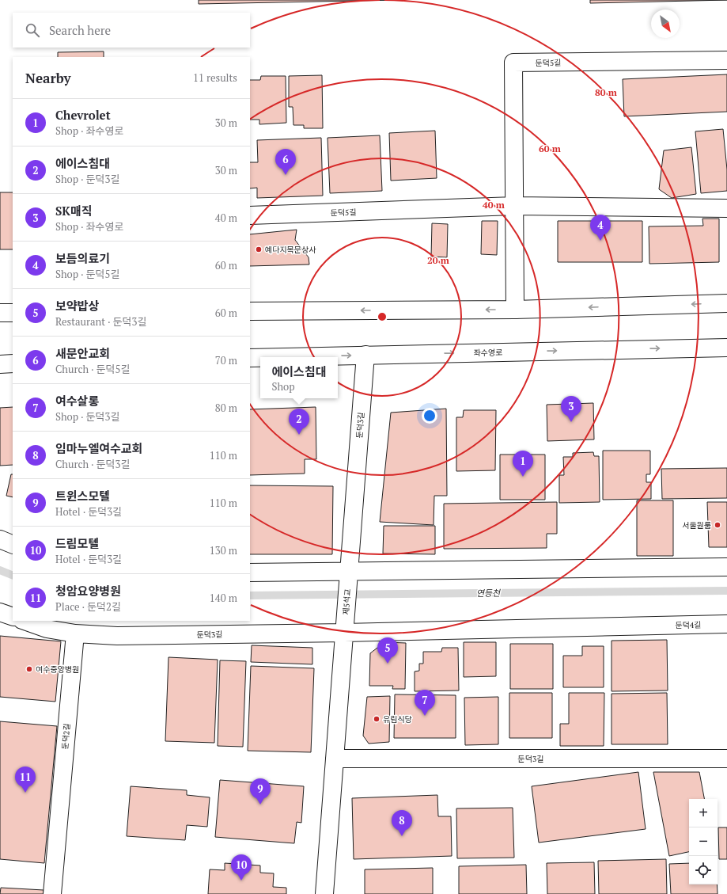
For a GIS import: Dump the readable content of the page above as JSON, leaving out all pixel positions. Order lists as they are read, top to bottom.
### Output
{
  "streets": {
    "street": [
      "둔덕5길",
      "좌수영로",
      "둔덕3길",
      "제5석교",
      "둔덕4길",
      "둔덕2길"
    ]
  },
  "crossings": [
    ["좌수영로", "둔덕3길"],
    ["둔덕3길", "제5석교"],
    ["둔덕3길", "둔덕4길"],
    ["둔덕3길", "둔덕2길"]
  ],
  "water": ["연등천"],
  "places": [
    "예다지목문상사",
    "서울원룸",
    "여수중앙병원",
    "유림식당"
  ],
  "north": "bottom right",
  "page": {
    "search": "Search here",
    "heading": ["Nearby", "11 results"],
    "list": [
      {
        "mark": "1",
        "name": "Chevrolet",
        "note": "Shop · 좌수영로",
        "value": "30 m"
      },
      {
        "mark": "2",
        "name": "에이스침대",
        "note": "Shop · 둔덕3길",
        "value": "30 m"
      },
      {
        "mark": "3",
        "name": "SK매직",
        "note": "Shop · 좌수영로",
        "value": "40 m"
      },
      {
        "mark": "4",
        "name": "보듬의료기",
        "note": "Shop · 둔덕5길",
        "value": "60 m"
      },
      {
        "mark": "5",
        "name": "보약밥상",
        "note": "Restaurant · 둔덕3길",
        "value": "60 m"
      },
      {
        "mark": "6",
        "name": "새문안교회",
        "note": "Church · 둔덕5길",
        "value": "70 m"
      },
      {
        "mark": "7",
        "name": "여수살롱",
        "note": "Shop · 둔덕3길",
        "value": "80 m"
      },
      {
        "mark": "8",
        "name": "임마누엘여수교회",
        "note": "Church · 둔덕3길",
        "value": "110 m"
      },
      {
        "mark": "9",
        "name": "트윈스모텔",
        "note": "Hotel · 둔덕3길",
        "value": "110 m"
      },
      {
        "mark": "10",
        "name": "드림모텔",
        "note": "Hotel · 둔덕3길",
        "value": "130 m"
      },
      {
        "mark": "11",
        "name": "청암요양병원",
        "note": "Place · 둔덕2길",
        "value": "140 m"
      }
    ],
    "pins": [
      "6",
      "4",
      "3",
      "2",
      "1",
      "5",
      "7",
      "11",
      "9",
      "8",
      "10"
    ],
    "popup": ["에이스침대", "Shop"],
    "map_buttons": ["+", "−"]
  },
  "rings": [
    "80 m",
    "60 m",
    "40 m",
    "20 m"
  ]
}
